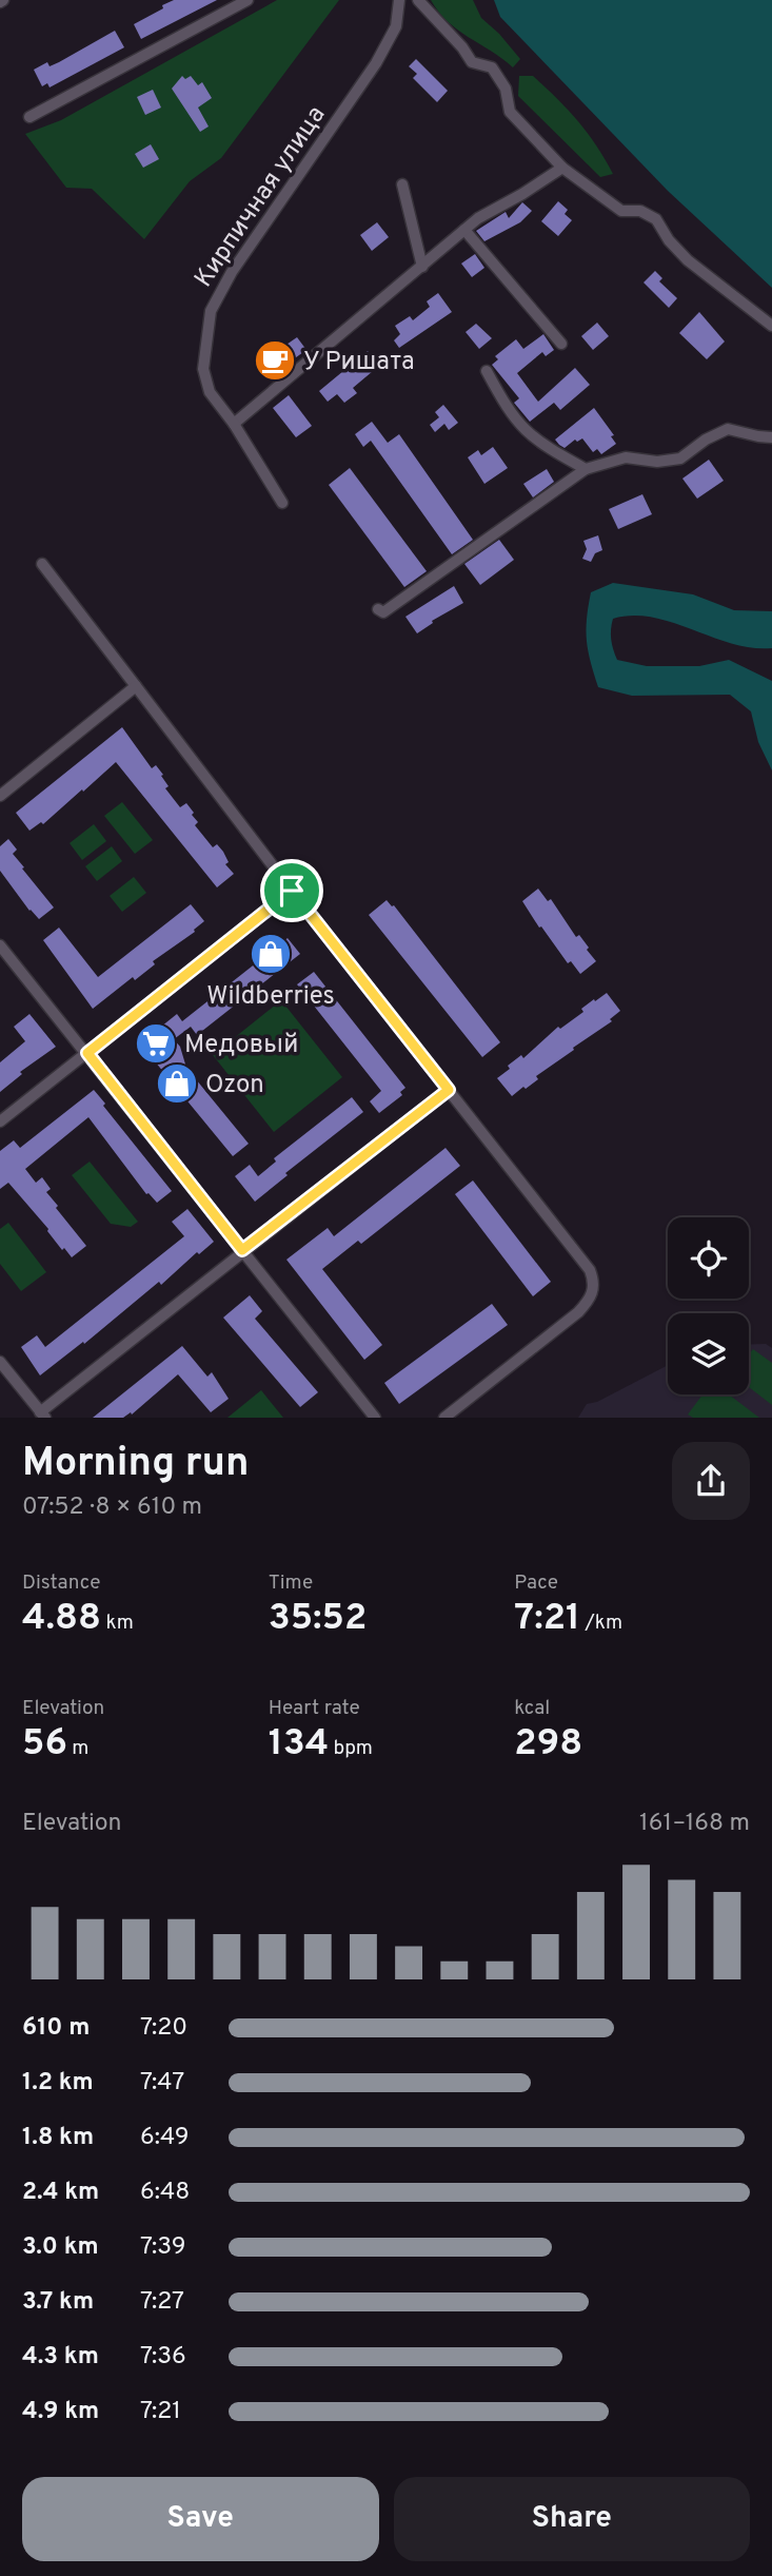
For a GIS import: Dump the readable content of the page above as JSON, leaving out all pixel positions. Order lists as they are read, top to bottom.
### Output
{
  "streets": {
    "street": ["Кирпичная улица"]
  },
  "places": {
    "cafe": ["У Ришата"],
    "shop": ["Wildberries", "Ozon"],
    "supermarket": ["Медовый"]
  },
  "page": {
    "heading": ["Morning run", "07:52 · 8 × 610 m"],
    "stats": [
      ["Distance", "4.88 km"],
      ["Time", "35:52"],
      ["Pace", "7:21 /km"],
      ["Elevation", "56 m"],
      ["Heart rate", "134 bpm"],
      ["kcal", "298"]
    ],
    "chart": ["Elevation", "161–168 m"],
    "list": [
      {
        "name": "610 m",
        "note": "7:20"
      },
      {
        "name": "1.2 km",
        "note": "7:47"
      },
      {
        "name": "1.8 km",
        "note": "6:49"
      },
      {
        "name": "2.4 km",
        "note": "6:48"
      },
      {
        "name": "3.0 km",
        "note": "7:39"
      },
      {
        "name": "3.7 km",
        "note": "7:27"
      },
      {
        "name": "4.3 km",
        "note": "7:36"
      },
      {
        "name": "4.9 km",
        "note": "7:21"
      }
    ],
    "buttons": ["Save", "Share"]
  }
}
